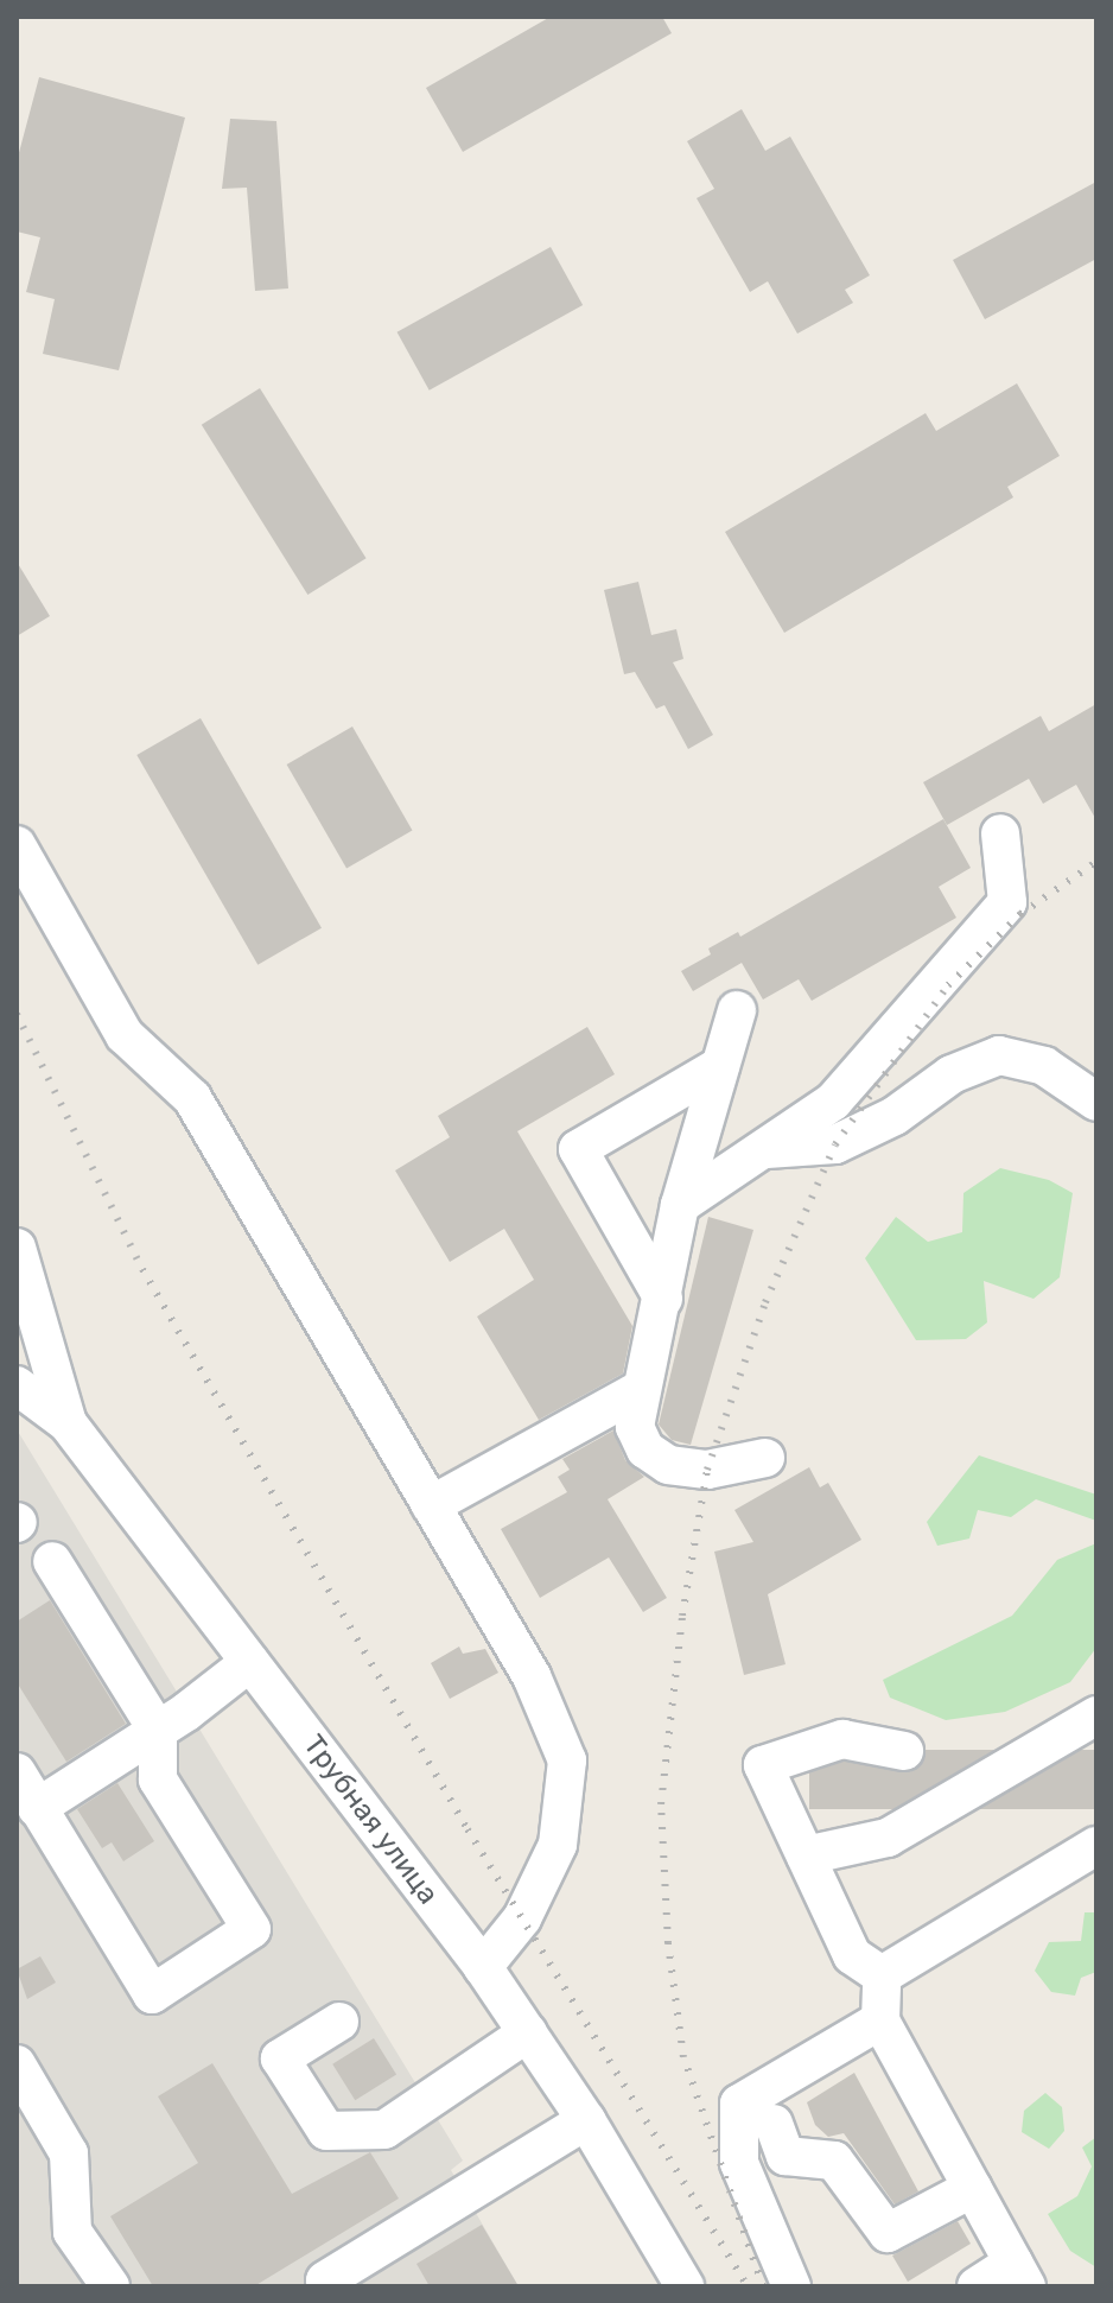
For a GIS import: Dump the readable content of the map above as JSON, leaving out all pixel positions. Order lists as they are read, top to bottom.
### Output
{
  "streets": {
    "street": ["Трубная улица"]
  }
}
